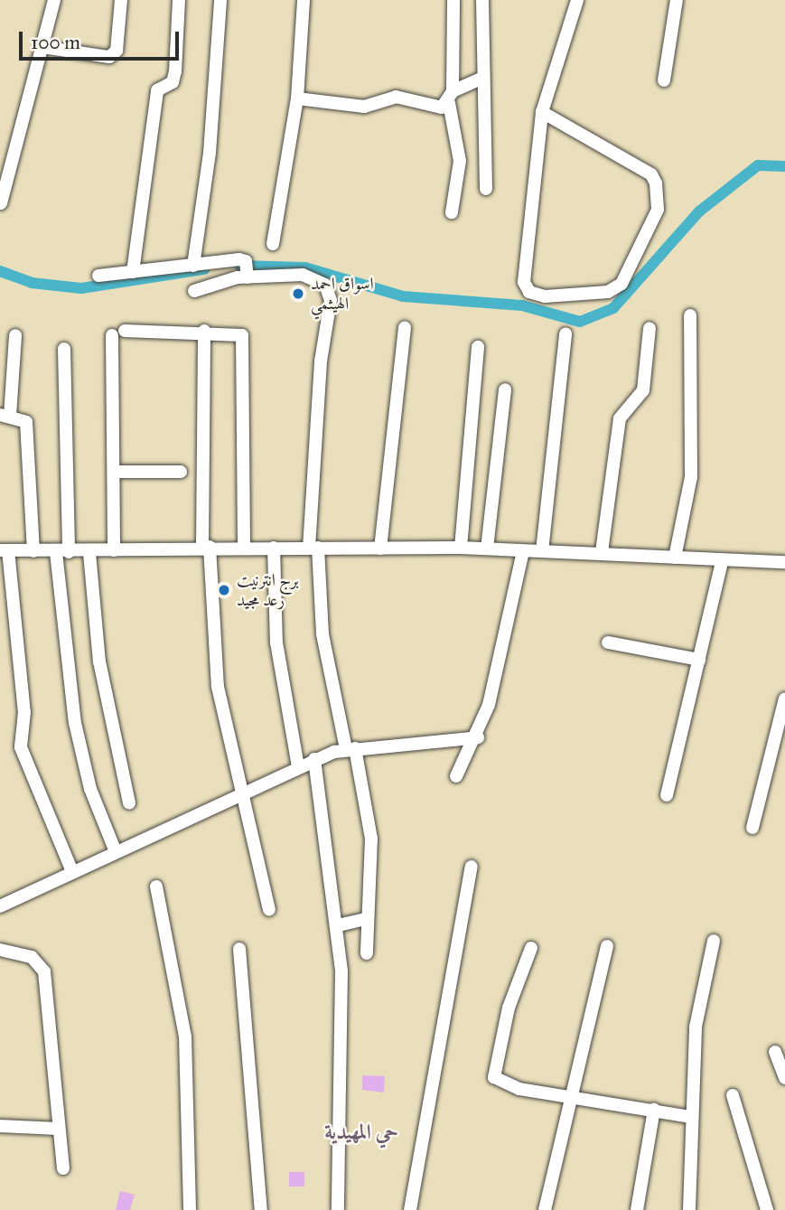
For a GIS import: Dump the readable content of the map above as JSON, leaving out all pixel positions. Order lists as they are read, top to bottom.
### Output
{
  "districts": ["حي المهيدية"],
  "places": ["اسواق احمد الهيثمي", "برج انترنيت رعد مجيد"],
  "scale_bar": "100 m"
}
